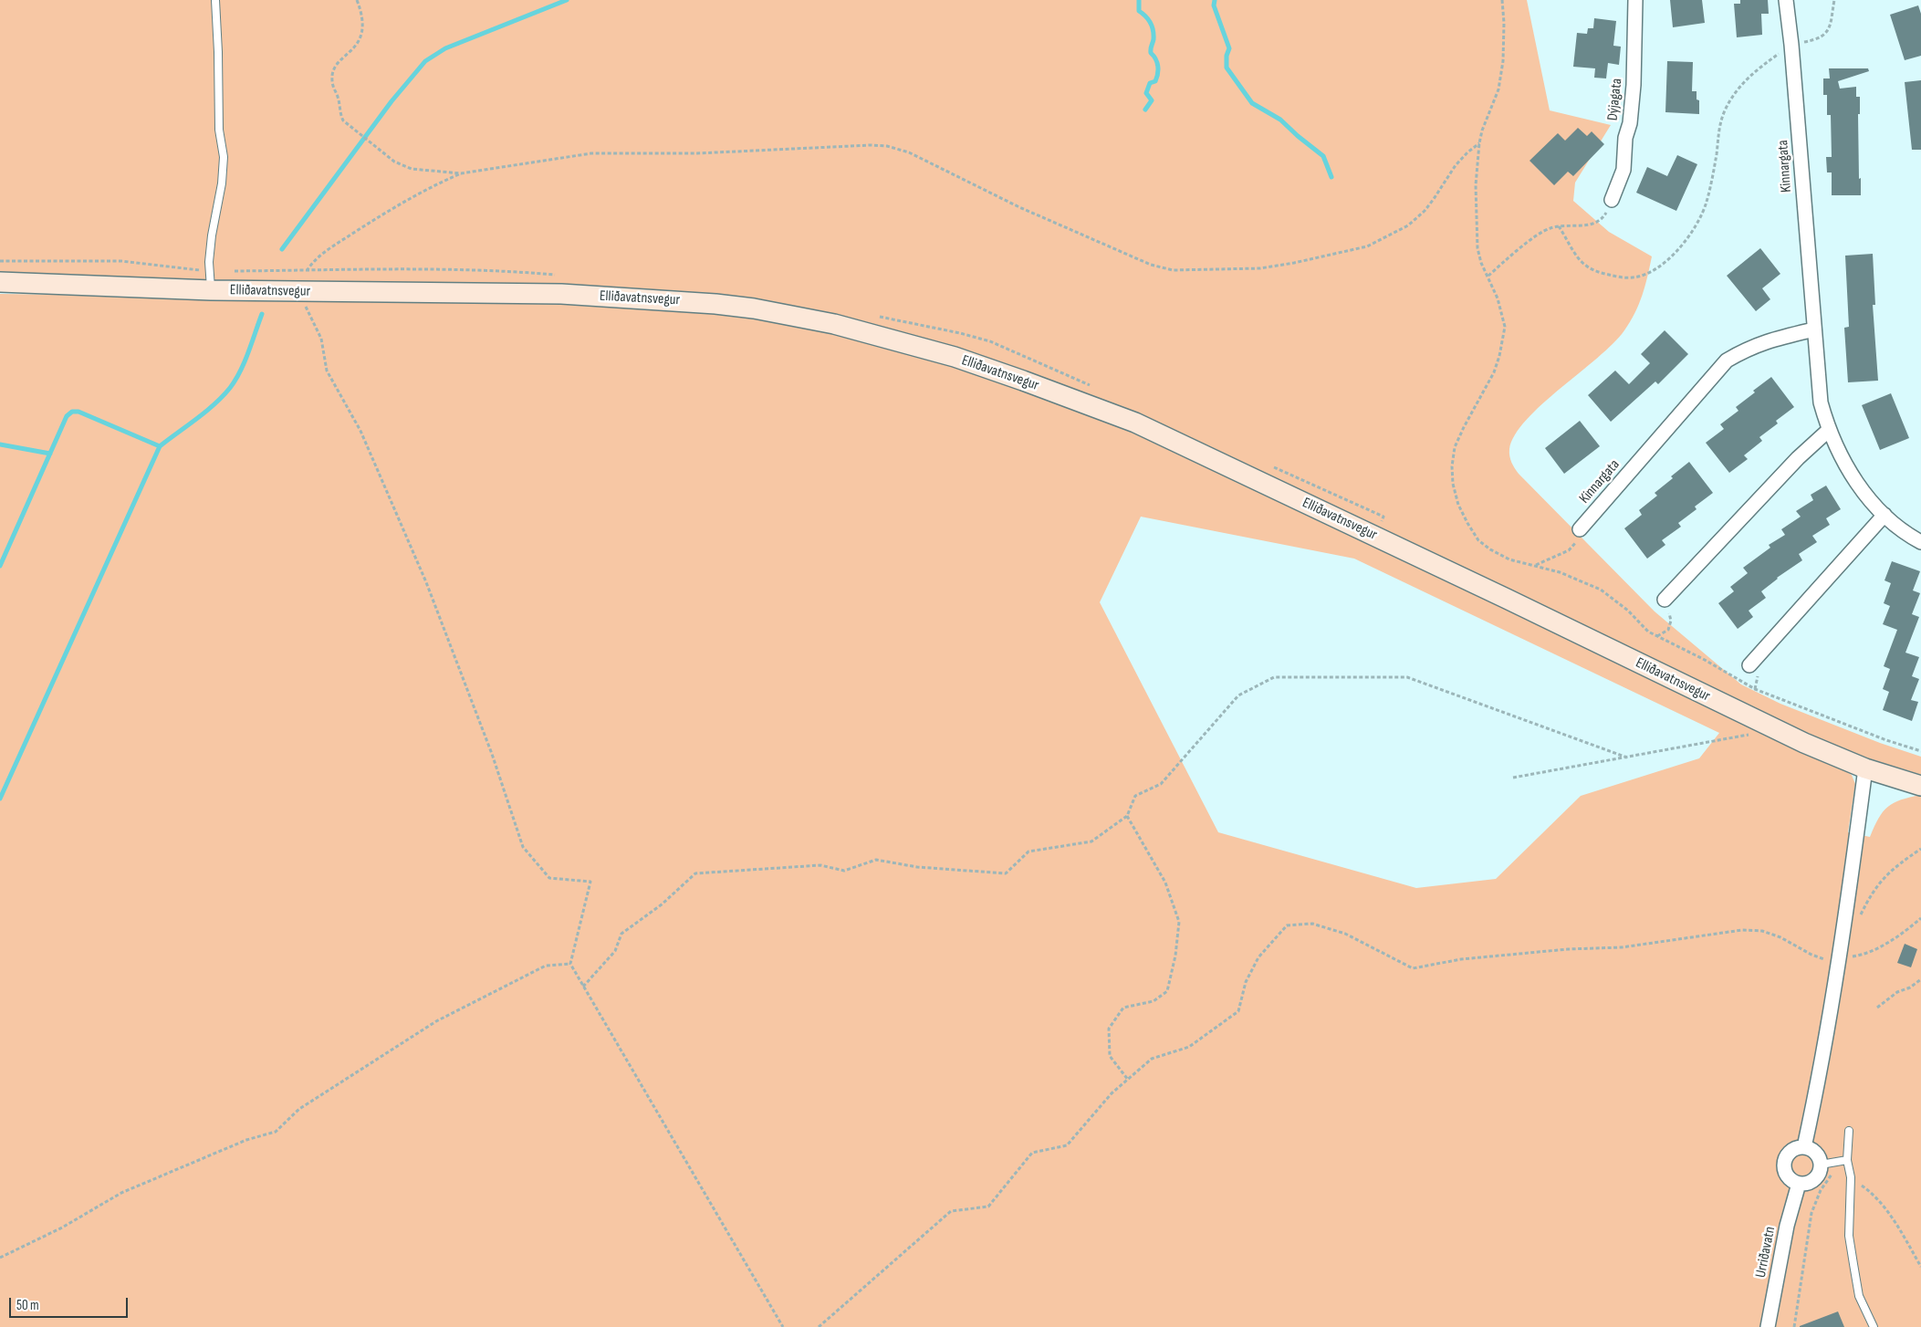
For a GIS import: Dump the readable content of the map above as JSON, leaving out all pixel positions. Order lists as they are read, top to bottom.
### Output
{
  "streets": {
    "main road": ["Elliðavatnsvegur"],
    "street": ["Dýjagata", "Kinnargata", "Urriðavatn"]
  },
  "scale_bar": "50 m"
}
